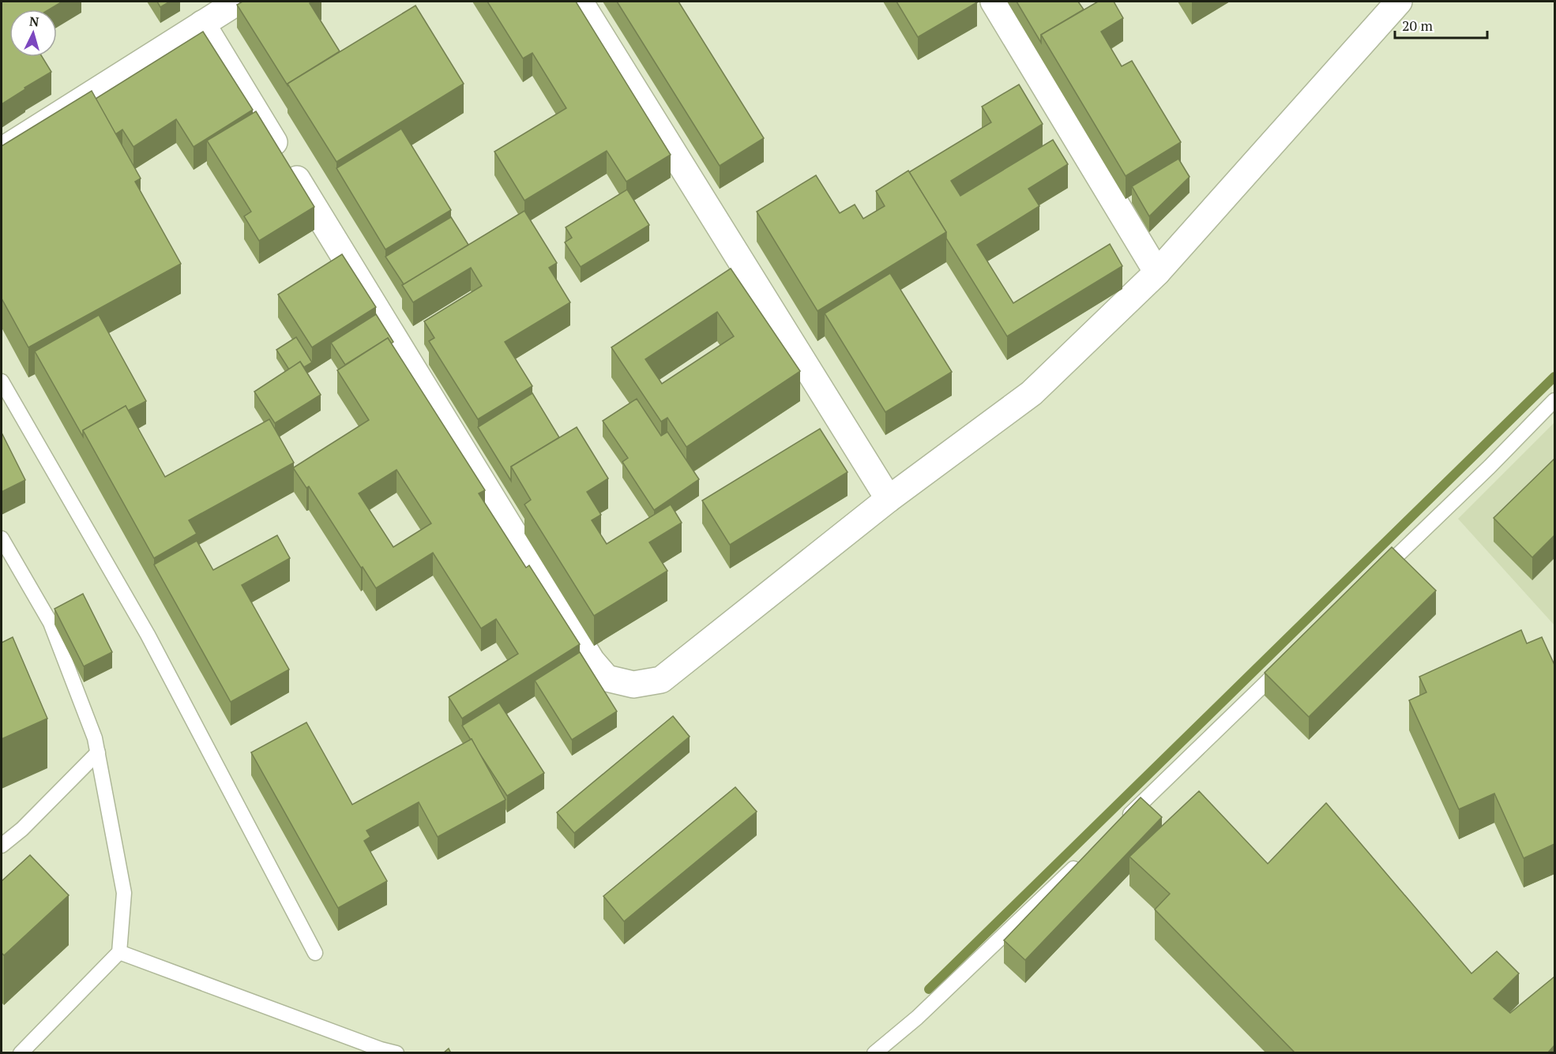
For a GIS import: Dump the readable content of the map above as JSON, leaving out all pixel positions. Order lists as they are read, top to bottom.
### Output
{
  "scale_bar": "20 m",
  "north": "top"
}
